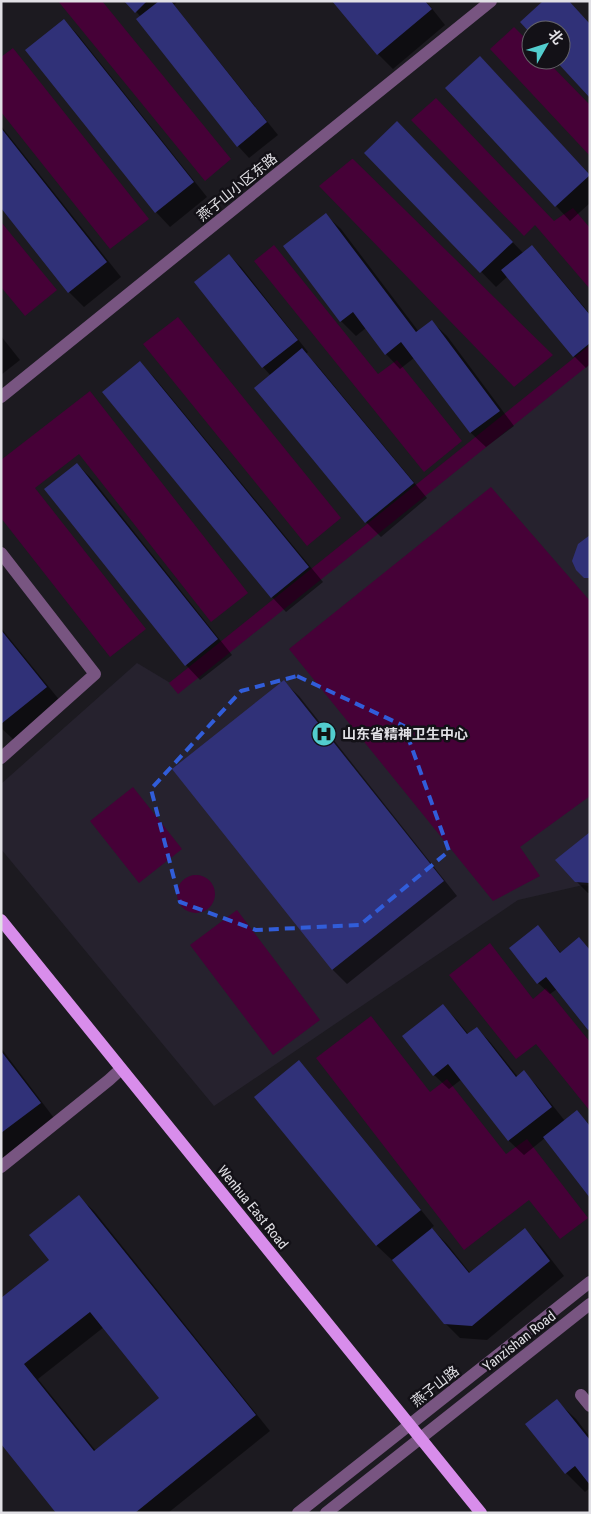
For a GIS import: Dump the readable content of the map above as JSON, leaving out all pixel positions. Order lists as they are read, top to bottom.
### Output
{
  "streets": {
    "main road": ["Wenhua East Road"],
    "street": ["燕子山小区东路", "Yanzishan Road", "燕子山路"]
  },
  "crossings": [
    ["Wenhua East Road", "Yanzishan Road"],
    ["Wenhua East Road", "燕子山路"]
  ],
  "places": {
    "hospital": ["山东省精神卫生中心"]
  },
  "north": "top right"
}
